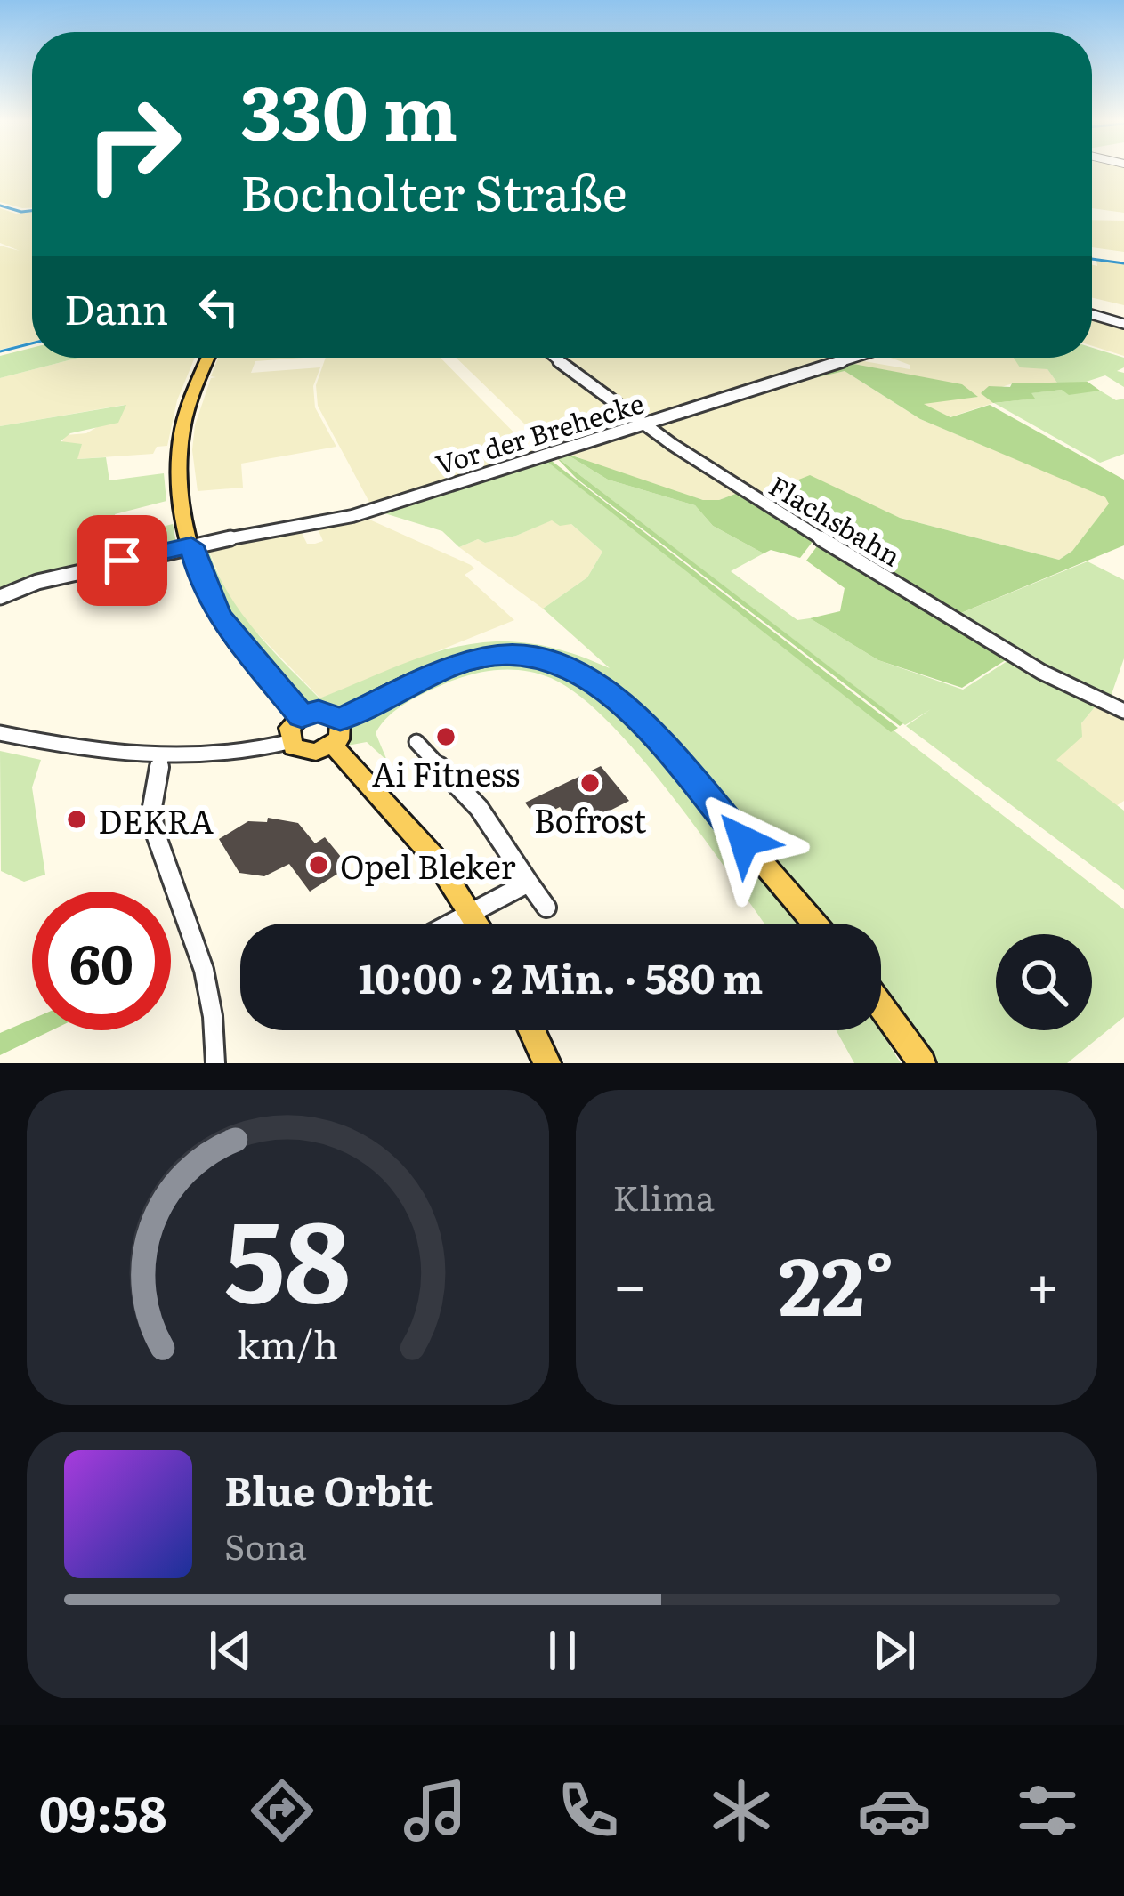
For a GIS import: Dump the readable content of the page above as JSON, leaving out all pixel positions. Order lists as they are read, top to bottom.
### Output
{
  "streets": {
    "street": ["Vor der Brehecke", "Flachsbahn"]
  },
  "crossings": [
    ["Vor der Brehecke", "Flachsbahn"]
  ],
  "places": [
    "Ai Fitness",
    "Bofrost",
    "DEKRA",
    "Opel Bleker"
  ],
  "page": {
    "turn": ["330 m", "Bocholter Straße"],
    "then": "Dann",
    "limit": "60",
    "trip": "10:00 · 2 Min. · 580 m",
    "tile": "Klima",
    "heat": ["−", "22°", "+"],
    "song": ["Blue Orbit", "Sona"],
    "tabs": "09:58",
    "gauge": ["58", "km/h"]
  }
}
